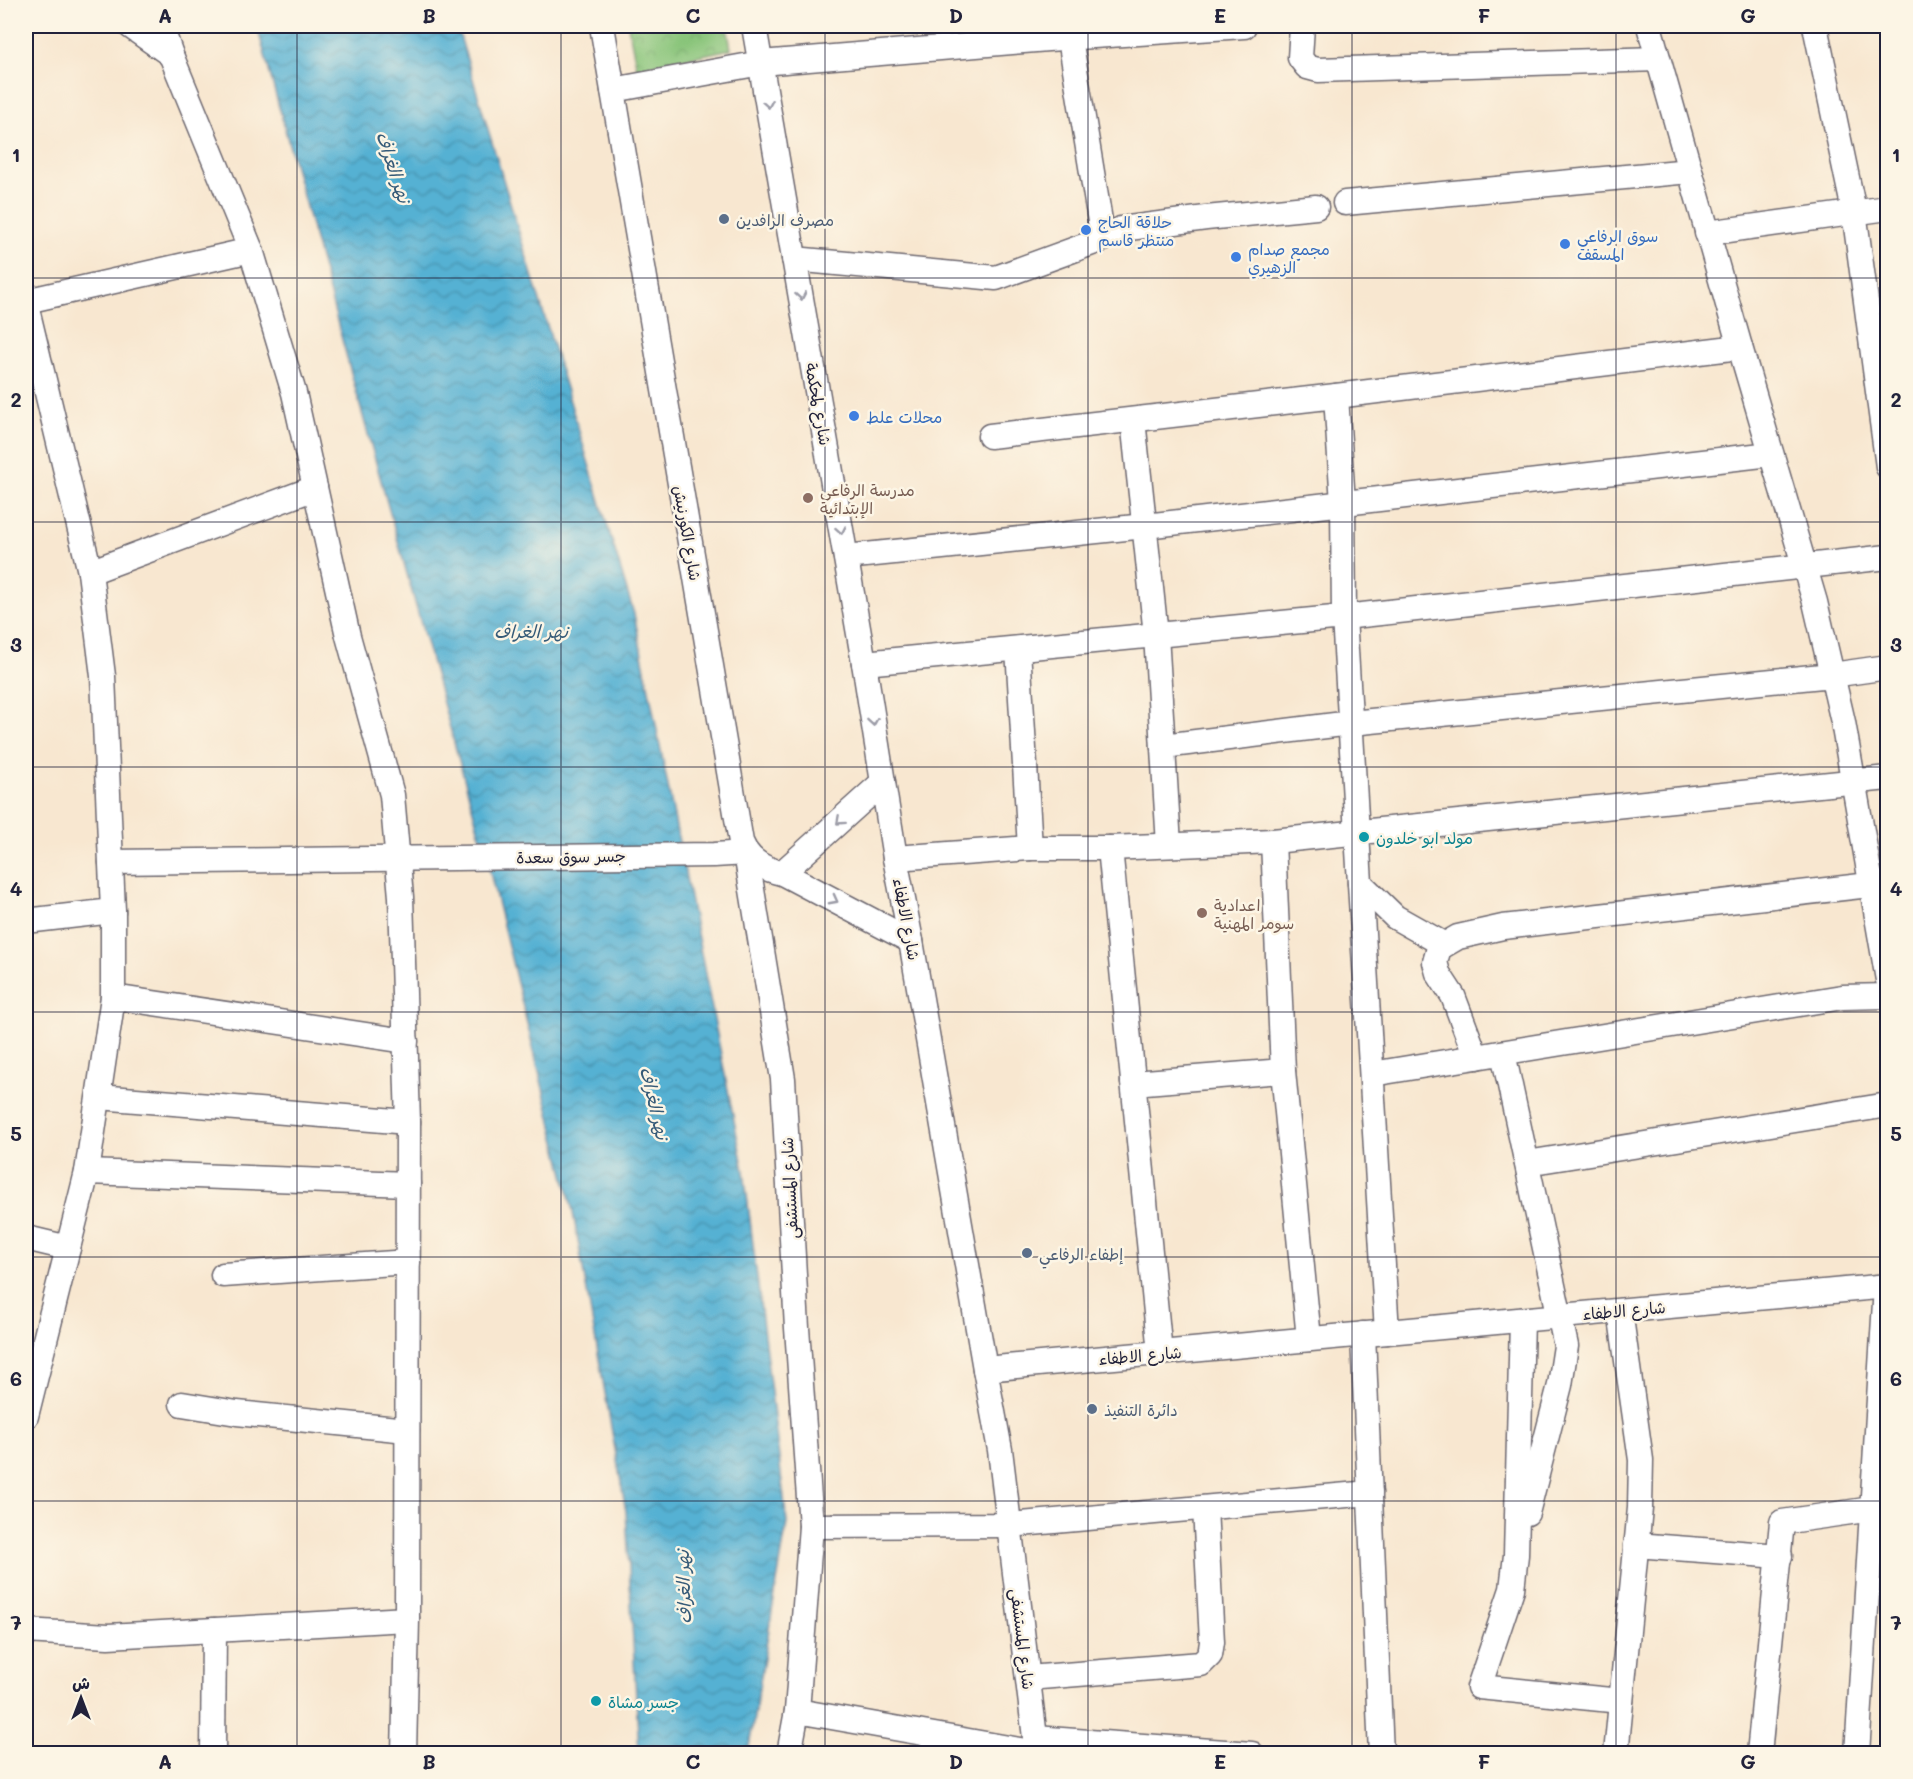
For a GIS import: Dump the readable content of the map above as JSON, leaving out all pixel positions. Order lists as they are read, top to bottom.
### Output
{
  "streets": {
    "street": [
      "شارع لمحكمة",
      "شارع الكورنيش",
      "جسر سوق سعدة",
      "شارع الاطفاء",
      "شارع المستشفى"
    ]
  },
  "crossings": [
    ["شارع لمحكمة", "شارع الاطفاء"],
    ["شارع الكورنيش", "جسر سوق سعدة"],
    ["شارع الكورنيش", "شارع المستشفى"],
    ["جسر سوق سعدة", "شارع المستشفى"],
    ["شارع الاطفاء", "شارع المستشفى"]
  ],
  "one_way": ["شارع لمحكمة"],
  "water": ["نهر الغراف"],
  "places": [
    "مصرف الرافدين",
    "حلاقة الحاج منتظر قاسم",
    "سوق الرفاعي المسقف",
    "مجمع صدام الزهيري",
    "محلات علط",
    "مدرسة الرفاعي الإبتدائية",
    "مولد ابو خلدون",
    "اعدادية سومر المهنية",
    "إطفاء الرفاعي",
    "دائرة التنفيذ",
    "جسر مشاة"
  ],
  "north": "top",
  "grid": {
    "columns": [
      "A",
      "B",
      "C",
      "D",
      "E",
      "F",
      "G"
    ],
    "rows": [
      "1",
      "2",
      "3",
      "4",
      "5",
      "6",
      "7"
    ]
  }
}
